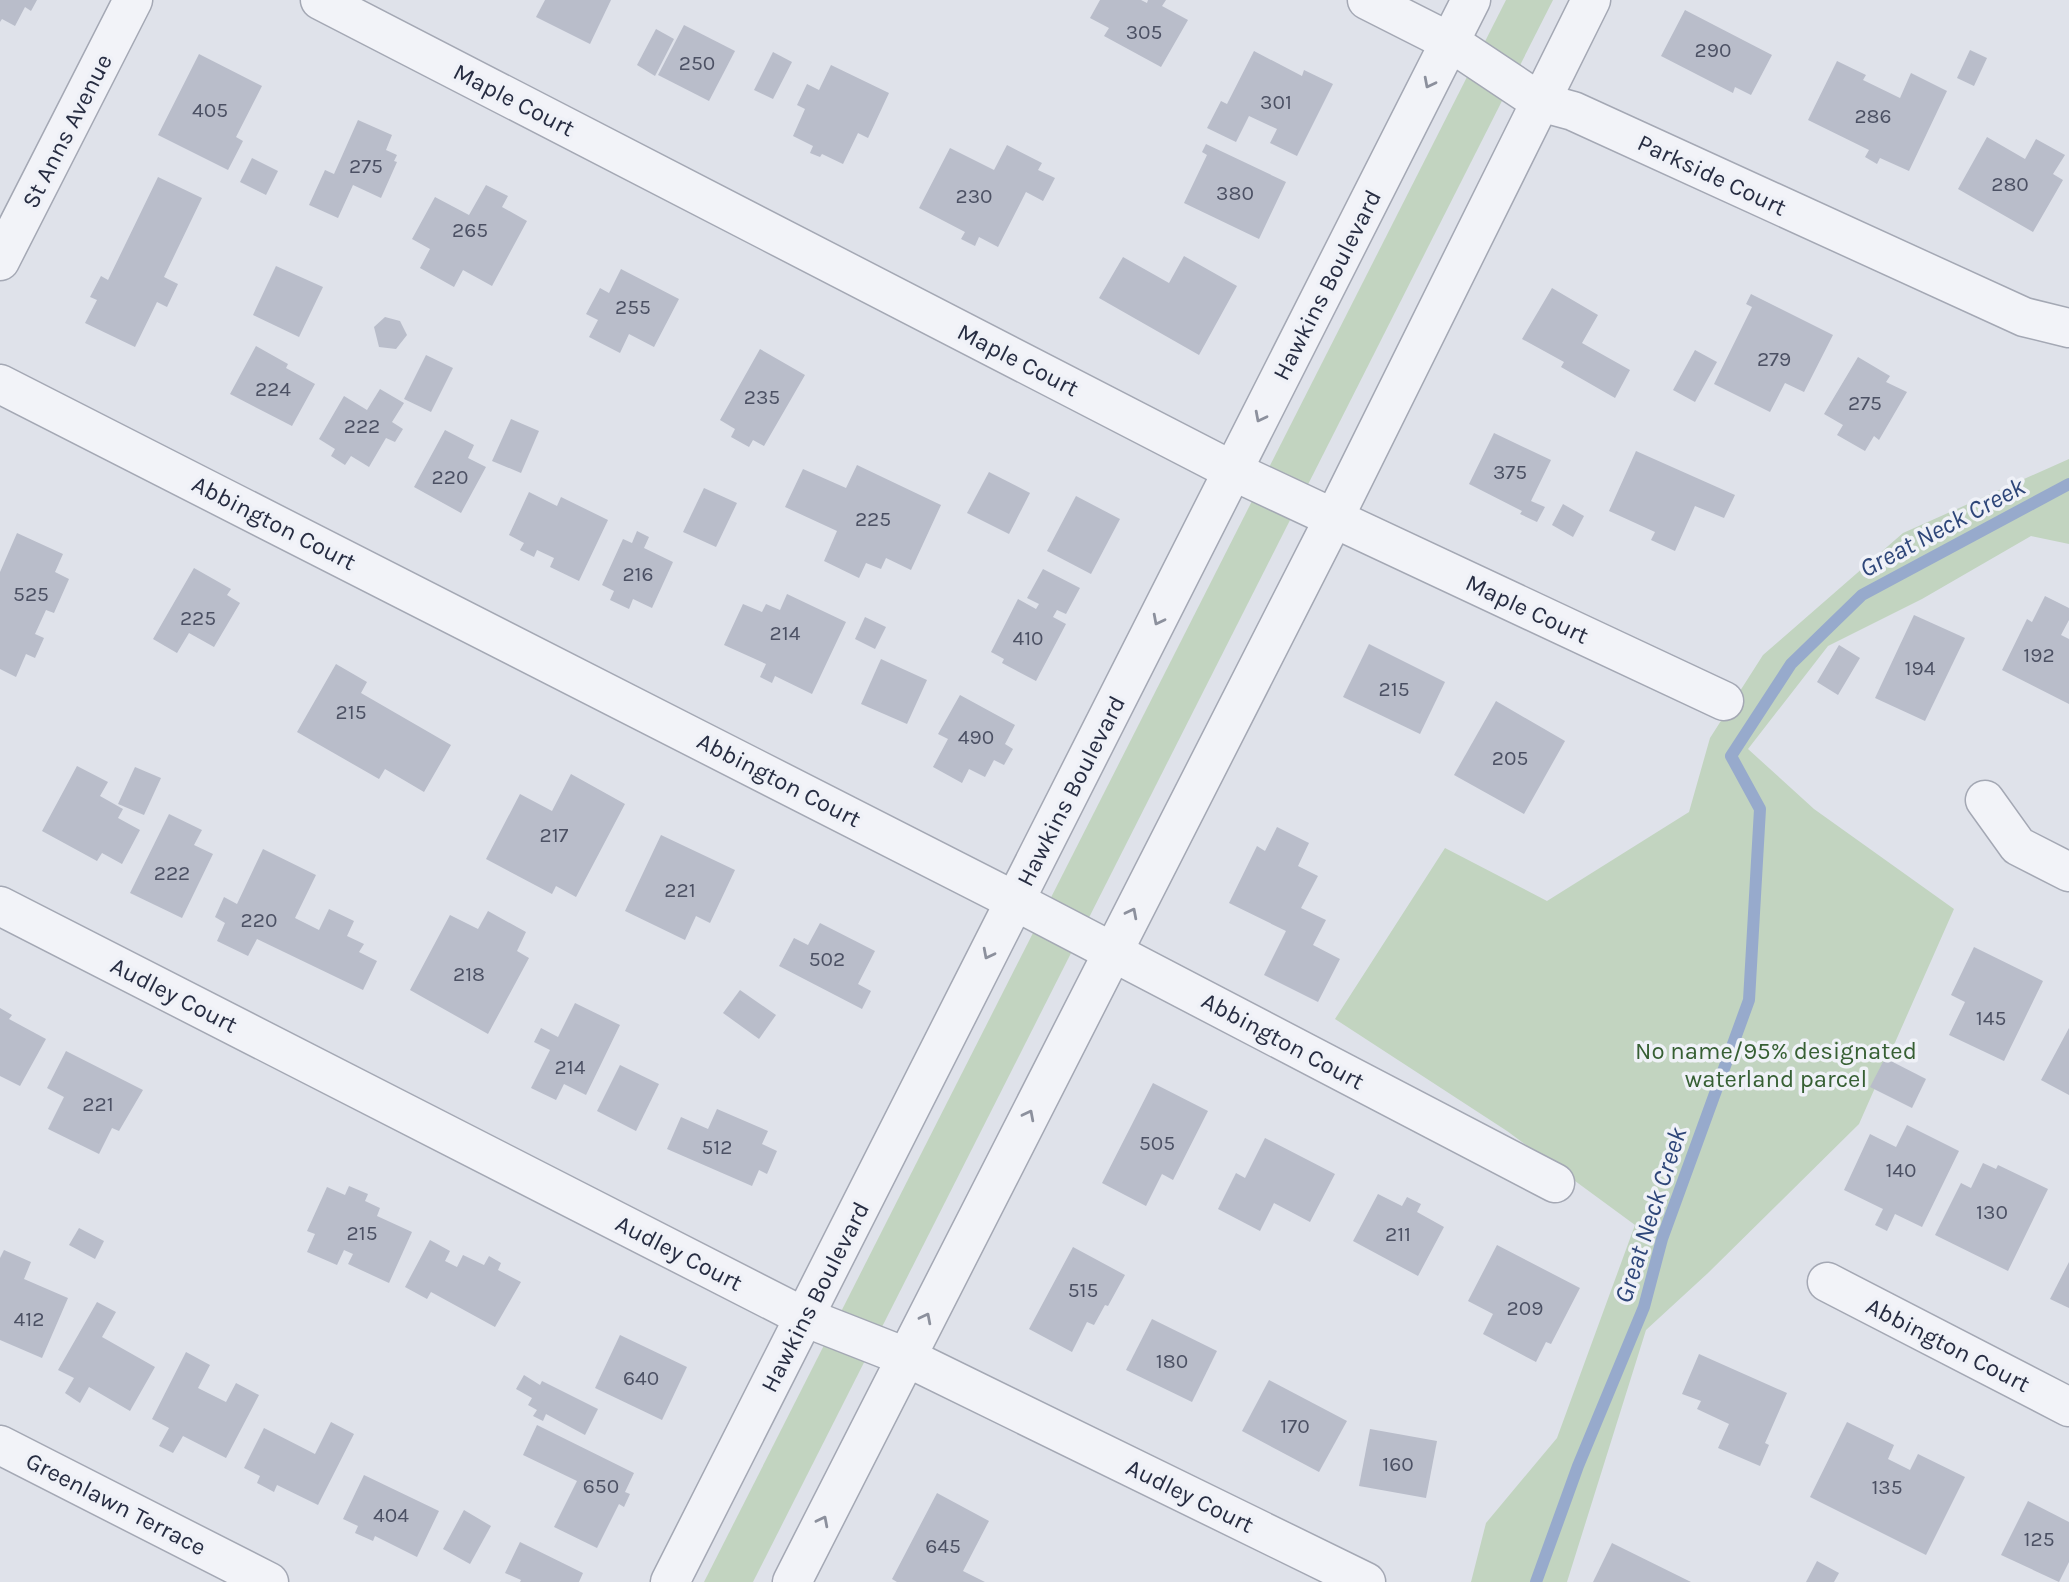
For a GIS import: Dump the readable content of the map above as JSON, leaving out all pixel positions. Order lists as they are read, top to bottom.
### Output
{
  "streets": {
    "street": [
      "Maple Court",
      "St Anns Avenue",
      "Parkside Court",
      "Hawkins Boulevard",
      "Abbington Court",
      "Audley Court",
      "Greenlawn Terrace"
    ]
  },
  "crossings": [
    ["Maple Court", "Hawkins Boulevard"],
    ["Parkside Court", "Hawkins Boulevard"],
    ["Hawkins Boulevard", "Abbington Court"],
    ["Hawkins Boulevard", "Audley Court"]
  ],
  "water": ["Great Neck Creek"],
  "parks": ["No name/95% designated waterland parcel"],
  "house_numbers": [
    "305",
    "290",
    "250",
    "301",
    "405",
    "286",
    "275",
    "280",
    "380",
    "230",
    "265",
    "255",
    "279",
    "224",
    "235",
    "275",
    "222",
    "375",
    "220",
    "225",
    "216",
    "525",
    "225",
    "214",
    "410",
    "192",
    "194",
    "215",
    "215",
    "490",
    "205",
    "217",
    "222",
    "221",
    "220",
    "502",
    "218",
    "145",
    "214",
    "221",
    "505",
    "512",
    "140",
    "130",
    "215",
    "211",
    "515",
    "209",
    "412",
    "180",
    "640",
    "170",
    "160",
    "650",
    "135",
    "404",
    "125",
    "645"
  ]
}
